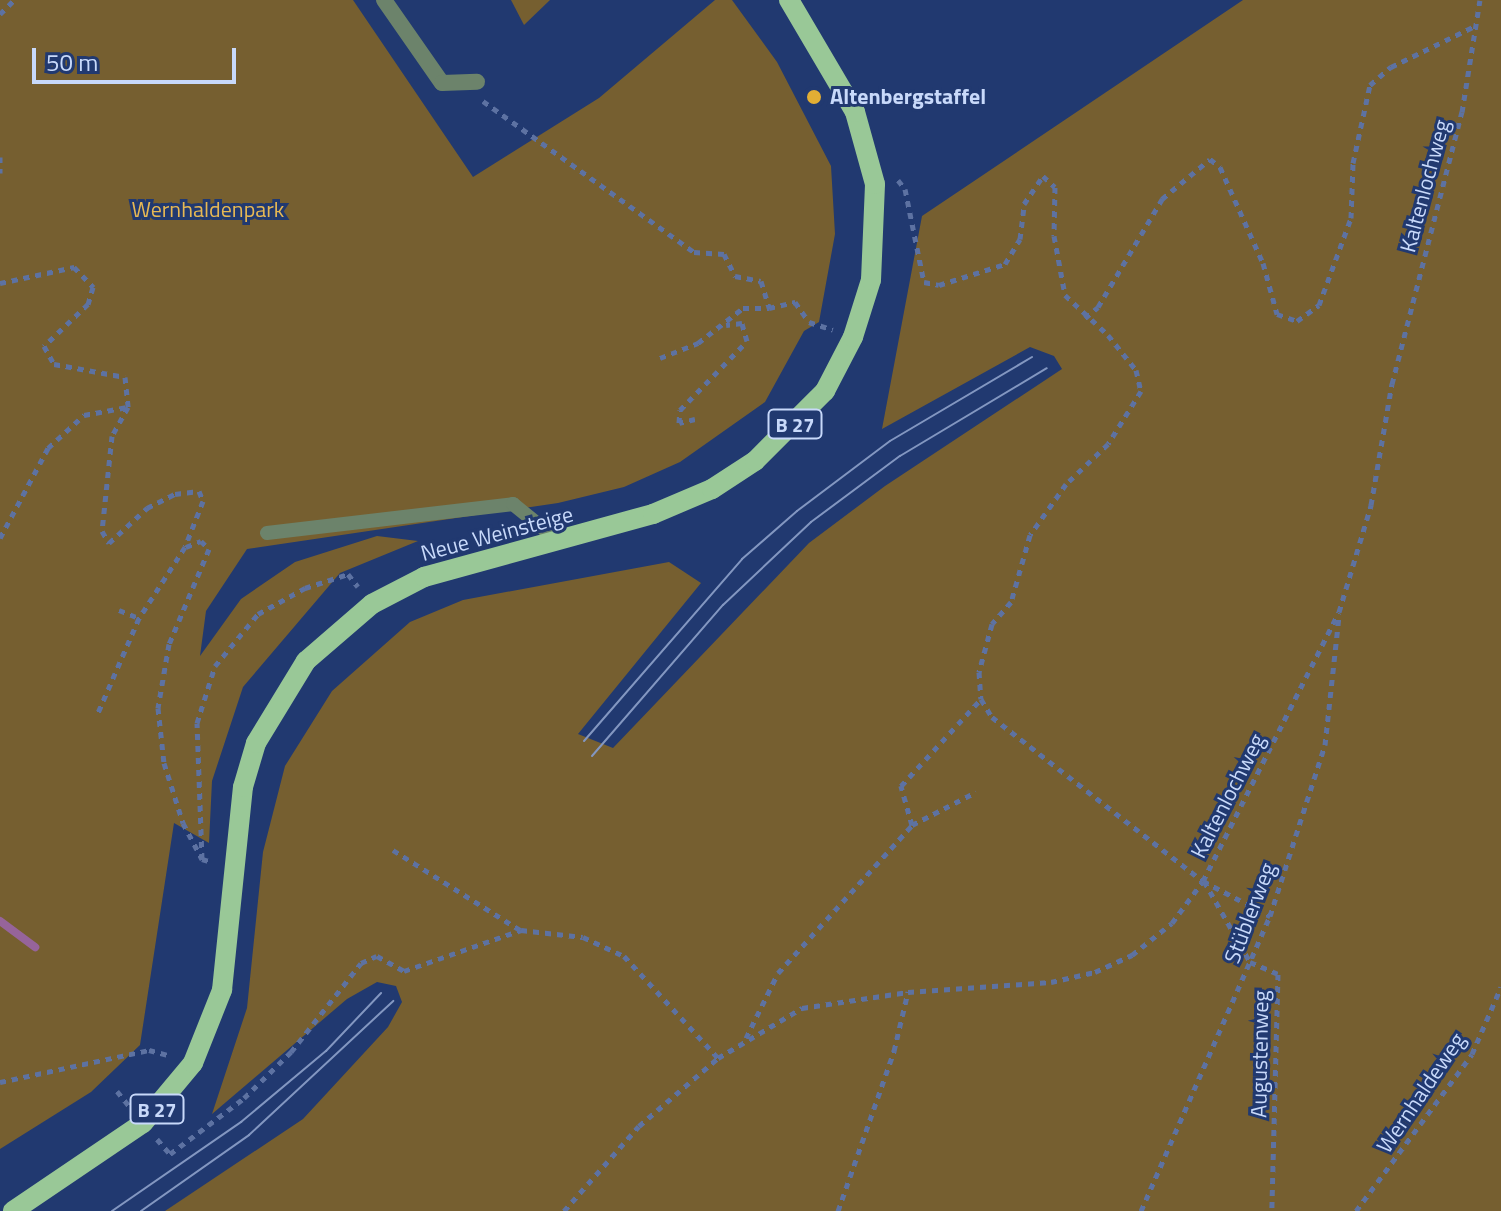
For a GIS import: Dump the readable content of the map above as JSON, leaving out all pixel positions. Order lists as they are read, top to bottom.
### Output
{
  "streets": {
    "main road": ["B 27", "Neue Weinsteige"],
    "path": [
      "Kaltenlochweg",
      "Stüblerweg",
      "Augustenweg",
      "Wernhaldeweg"
    ]
  },
  "crossings": [
    ["Kaltenlochweg", "Stüblerweg"],
    ["Kaltenlochweg", "Augustenweg"],
    ["Stüblerweg", "Augustenweg"]
  ],
  "parks": ["Wernhaldenpark"],
  "places": ["Altenbergstaffel"],
  "scale_bar": "50 m"
}
